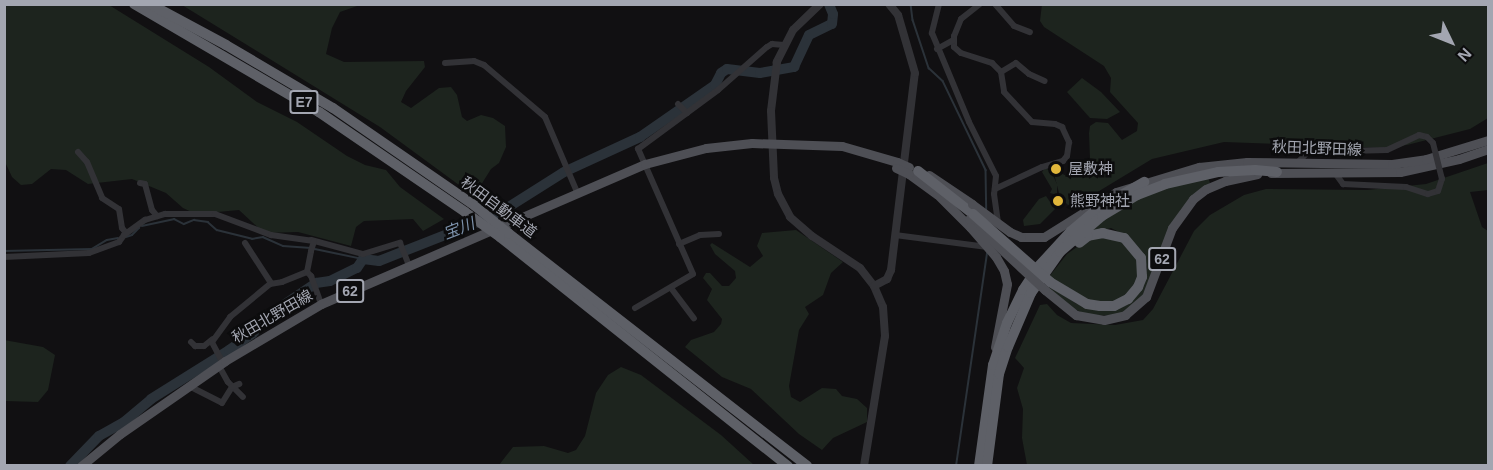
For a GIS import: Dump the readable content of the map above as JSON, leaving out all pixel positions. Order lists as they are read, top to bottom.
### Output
{
  "streets": {
    "highway": ["E7", "秋田自動車道"],
    "main road": ["秋田北野田線", "62"]
  },
  "crossings": [
    ["秋田北野田線", "62"]
  ],
  "water": ["宝川"],
  "places": ["屋敷神", "熊野神社"],
  "north": "bottom right"
}
